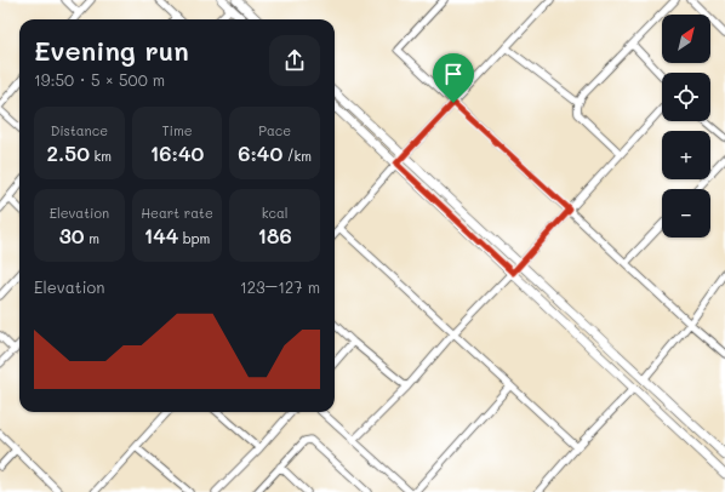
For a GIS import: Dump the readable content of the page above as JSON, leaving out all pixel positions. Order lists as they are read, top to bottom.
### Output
{
  "north": "top right",
  "page": {
    "map_buttons": ["+", "−"],
    "heading": ["Evening run", "19:50 · 5 × 500 m"],
    "stats": [
      ["Distance", "2.50 km"],
      ["Time", "16:40"],
      ["Pace", "6:40 /km"],
      ["Elevation", "30 m"],
      ["Heart rate", "144 bpm"],
      ["kcal", "186"]
    ],
    "chart": ["Elevation", "123–127 m"]
  }
}
